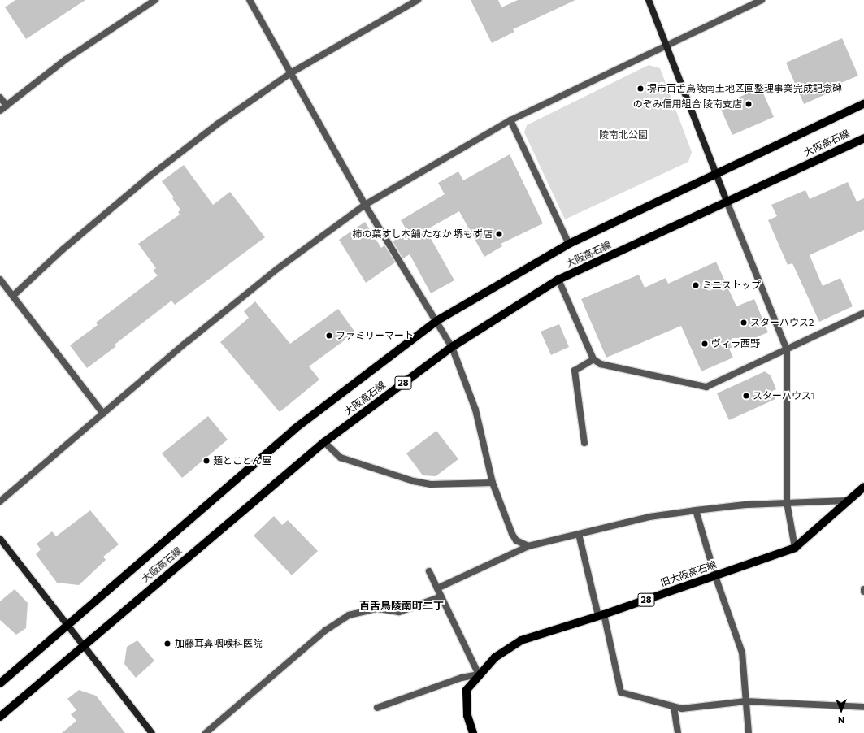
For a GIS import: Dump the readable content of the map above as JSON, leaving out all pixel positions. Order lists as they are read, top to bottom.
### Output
{
  "streets": {
    "main road": ["大阪高石線", "28", "旧大阪高石線"]
  },
  "districts": ["百舌鳥陵南町二丁"],
  "parks": ["陵南北公園"],
  "places": [
    "堺市百舌鳥陵南土地区画整理事業完成記念碑",
    "のぞみ信用組合 陵南支店",
    "柿の葉すし本舗 たなか 堺もず店",
    "ミニストップ",
    "スターハウス2",
    "ファミリーマート",
    "ヴィラ西野",
    "スターハウス1",
    "麺とことん屋",
    "加藤耳鼻咽喉科医院"
  ],
  "north": "bottom"
}
